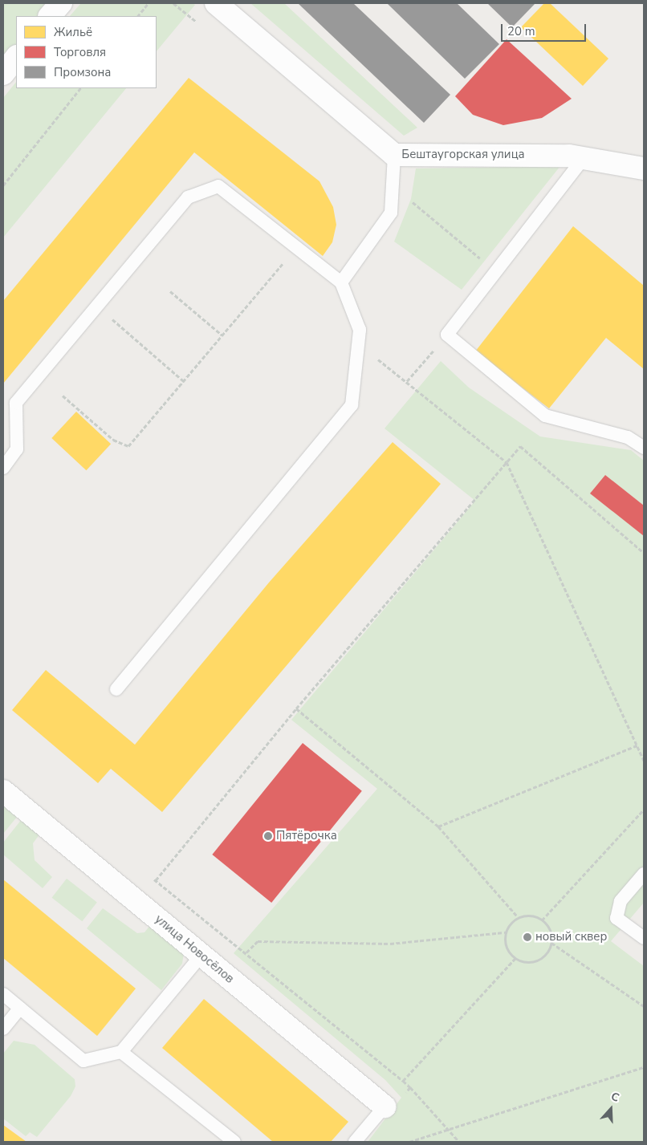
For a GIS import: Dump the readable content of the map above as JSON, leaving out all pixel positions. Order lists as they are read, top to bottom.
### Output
{
  "streets": {
    "street": ["Бештаугорская улица", "улица Новосёлов"]
  },
  "places": ["Пятёрочка", "новый сквер"],
  "legend": ["Жильё", "Торговля", "Промзона"],
  "scale_bar": "20 m",
  "north": "top"
}
